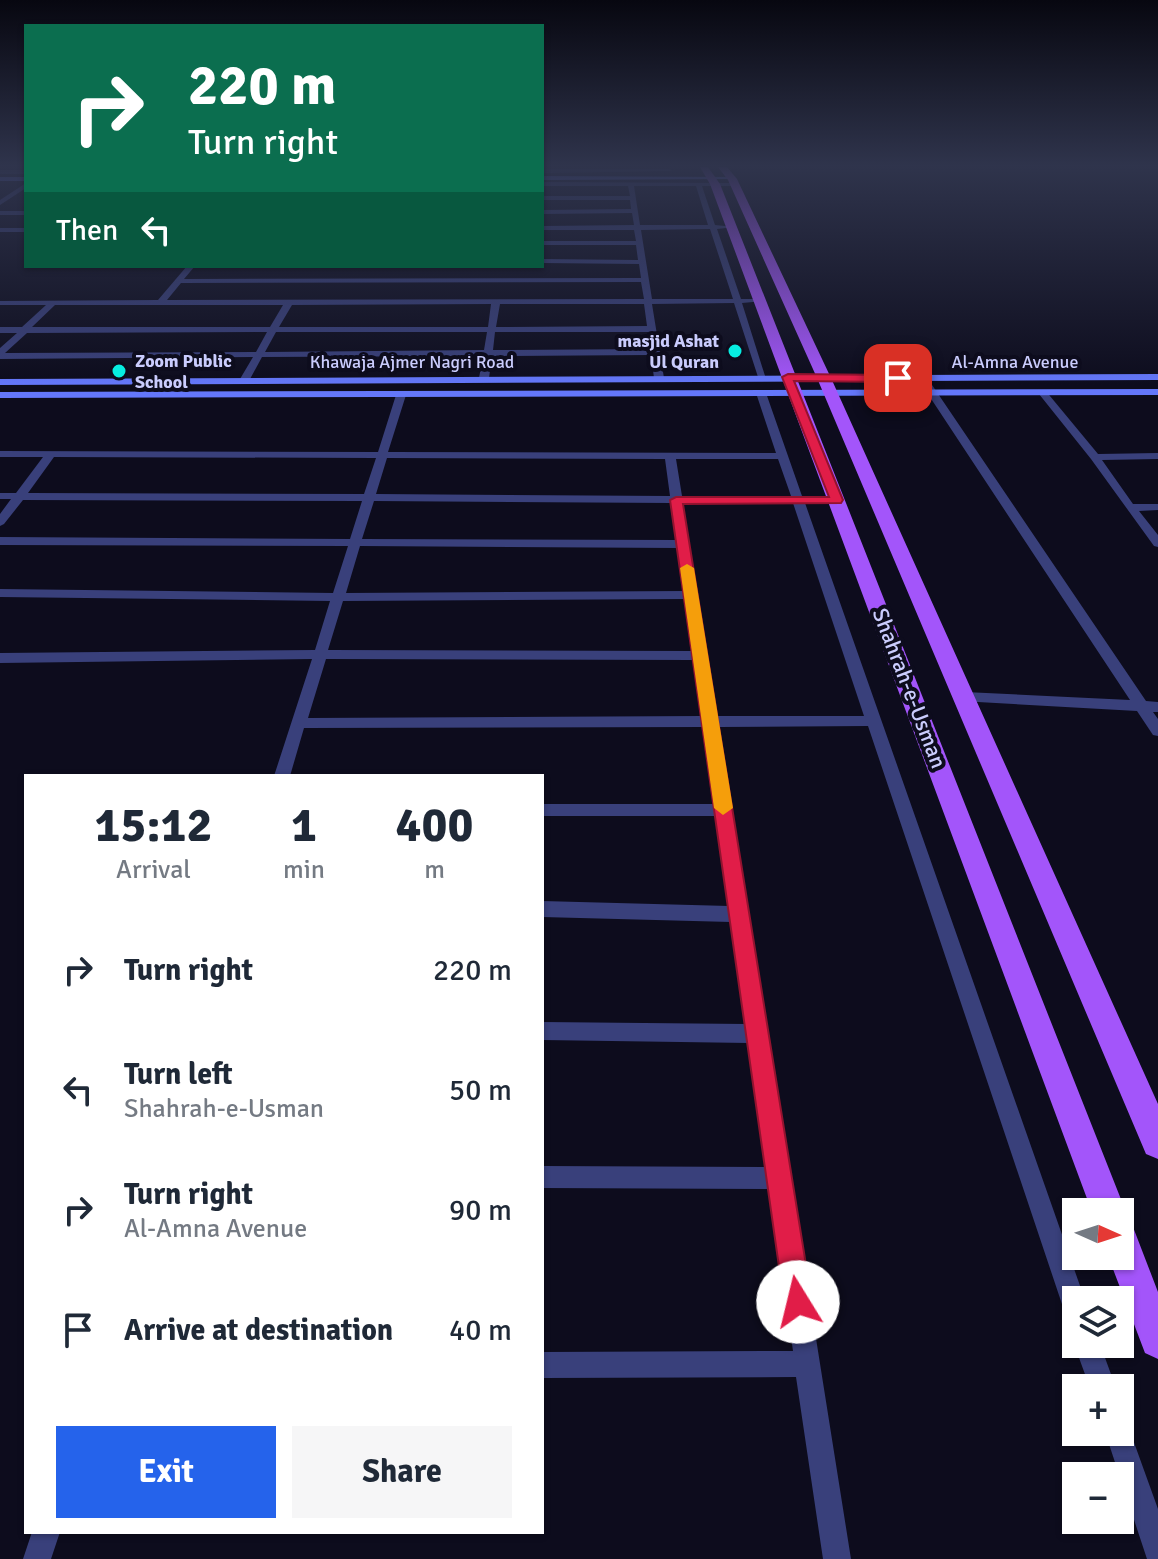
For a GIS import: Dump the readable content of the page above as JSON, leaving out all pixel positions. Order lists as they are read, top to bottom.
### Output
{
  "streets": {
    "main road": ["Khawaja Ajmer Nagri Road", "Al-Amna Avenue", "Shahrah-e-Usman"]
  },
  "crossings": [
    ["Khawaja Ajmer Nagri Road", "Al-Amna Avenue"],
    ["Khawaja Ajmer Nagri Road", "Shahrah-e-Usman"],
    ["Al-Amna Avenue", "Shahrah-e-Usman"]
  ],
  "places": ["masjid Ashat Ul Quran", "Zoom Public School"],
  "north": "right",
  "page": {
    "turn": ["220 m", "Turn right"],
    "then": "Then",
    "eta": [
      "15:12",
      "Arrival",
      "1",
      "min",
      "400",
      "m"
    ],
    "list": [
      {
        "name": "Turn right",
        "value": "220 m"
      },
      {
        "name": "Turn left",
        "note": "Shahrah-e-Usman",
        "value": "50 m"
      },
      {
        "name": "Turn right",
        "note": "Al-Amna Avenue",
        "value": "90 m"
      },
      {
        "name": "Arrive at destination",
        "value": "40 m"
      }
    ],
    "map_buttons": ["+", "−"],
    "buttons": ["Exit", "Share"]
  }
}
